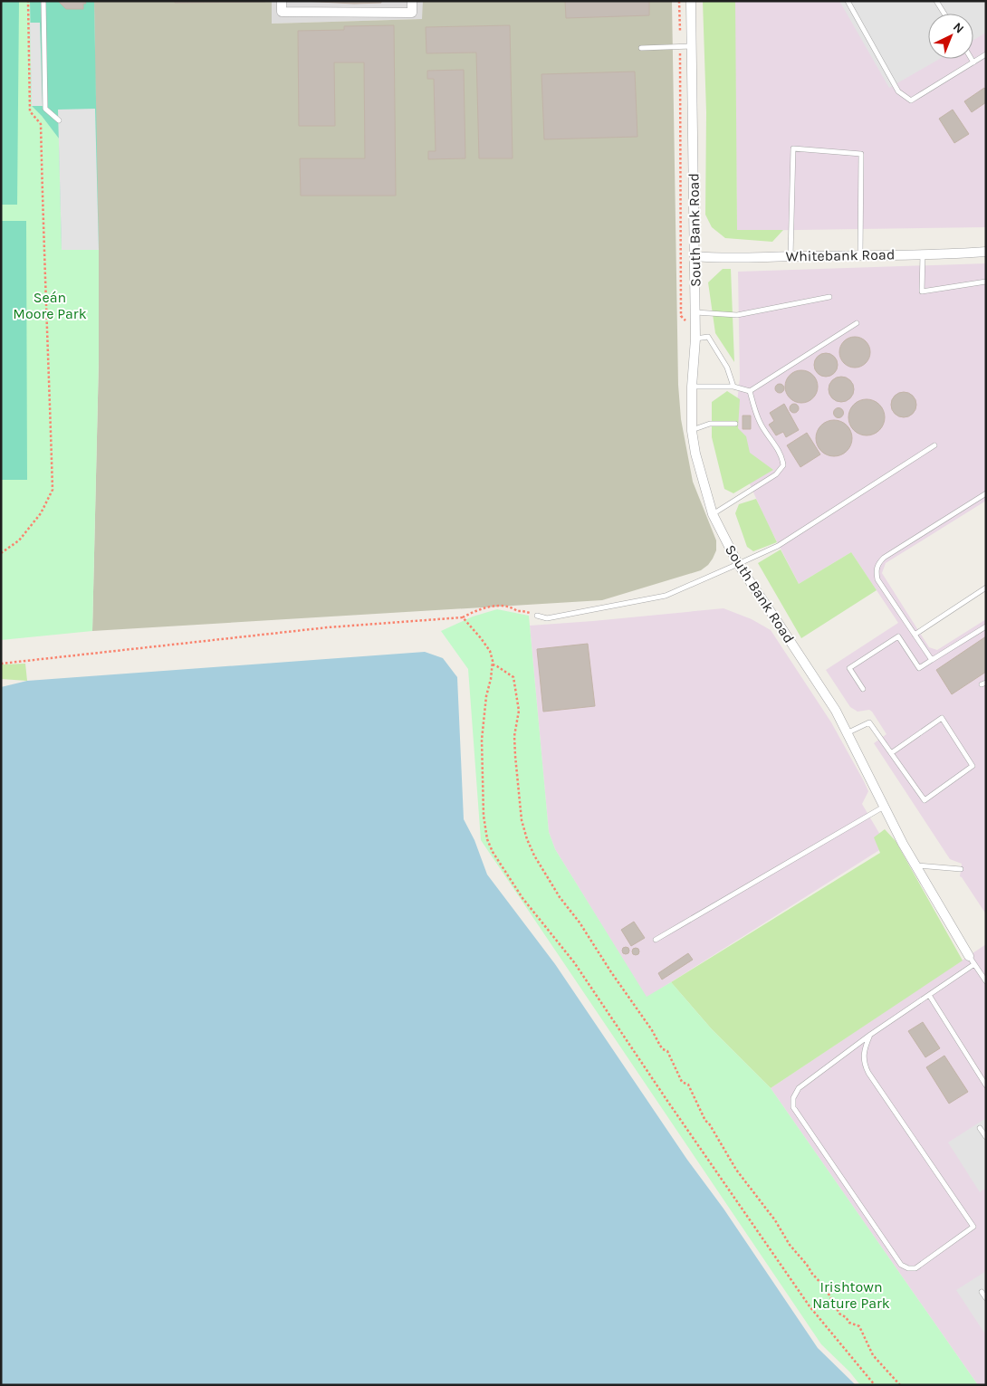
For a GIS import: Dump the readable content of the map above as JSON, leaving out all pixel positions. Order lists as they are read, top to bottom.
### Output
{
  "streets": {
    "street": ["South Bank Road", "Whitebank Road"]
  },
  "crossings": [
    ["South Bank Road", "Whitebank Road"]
  ],
  "parks": ["Seán Moore Park", "Irishtown Nature Park"],
  "north": "top right"
}
